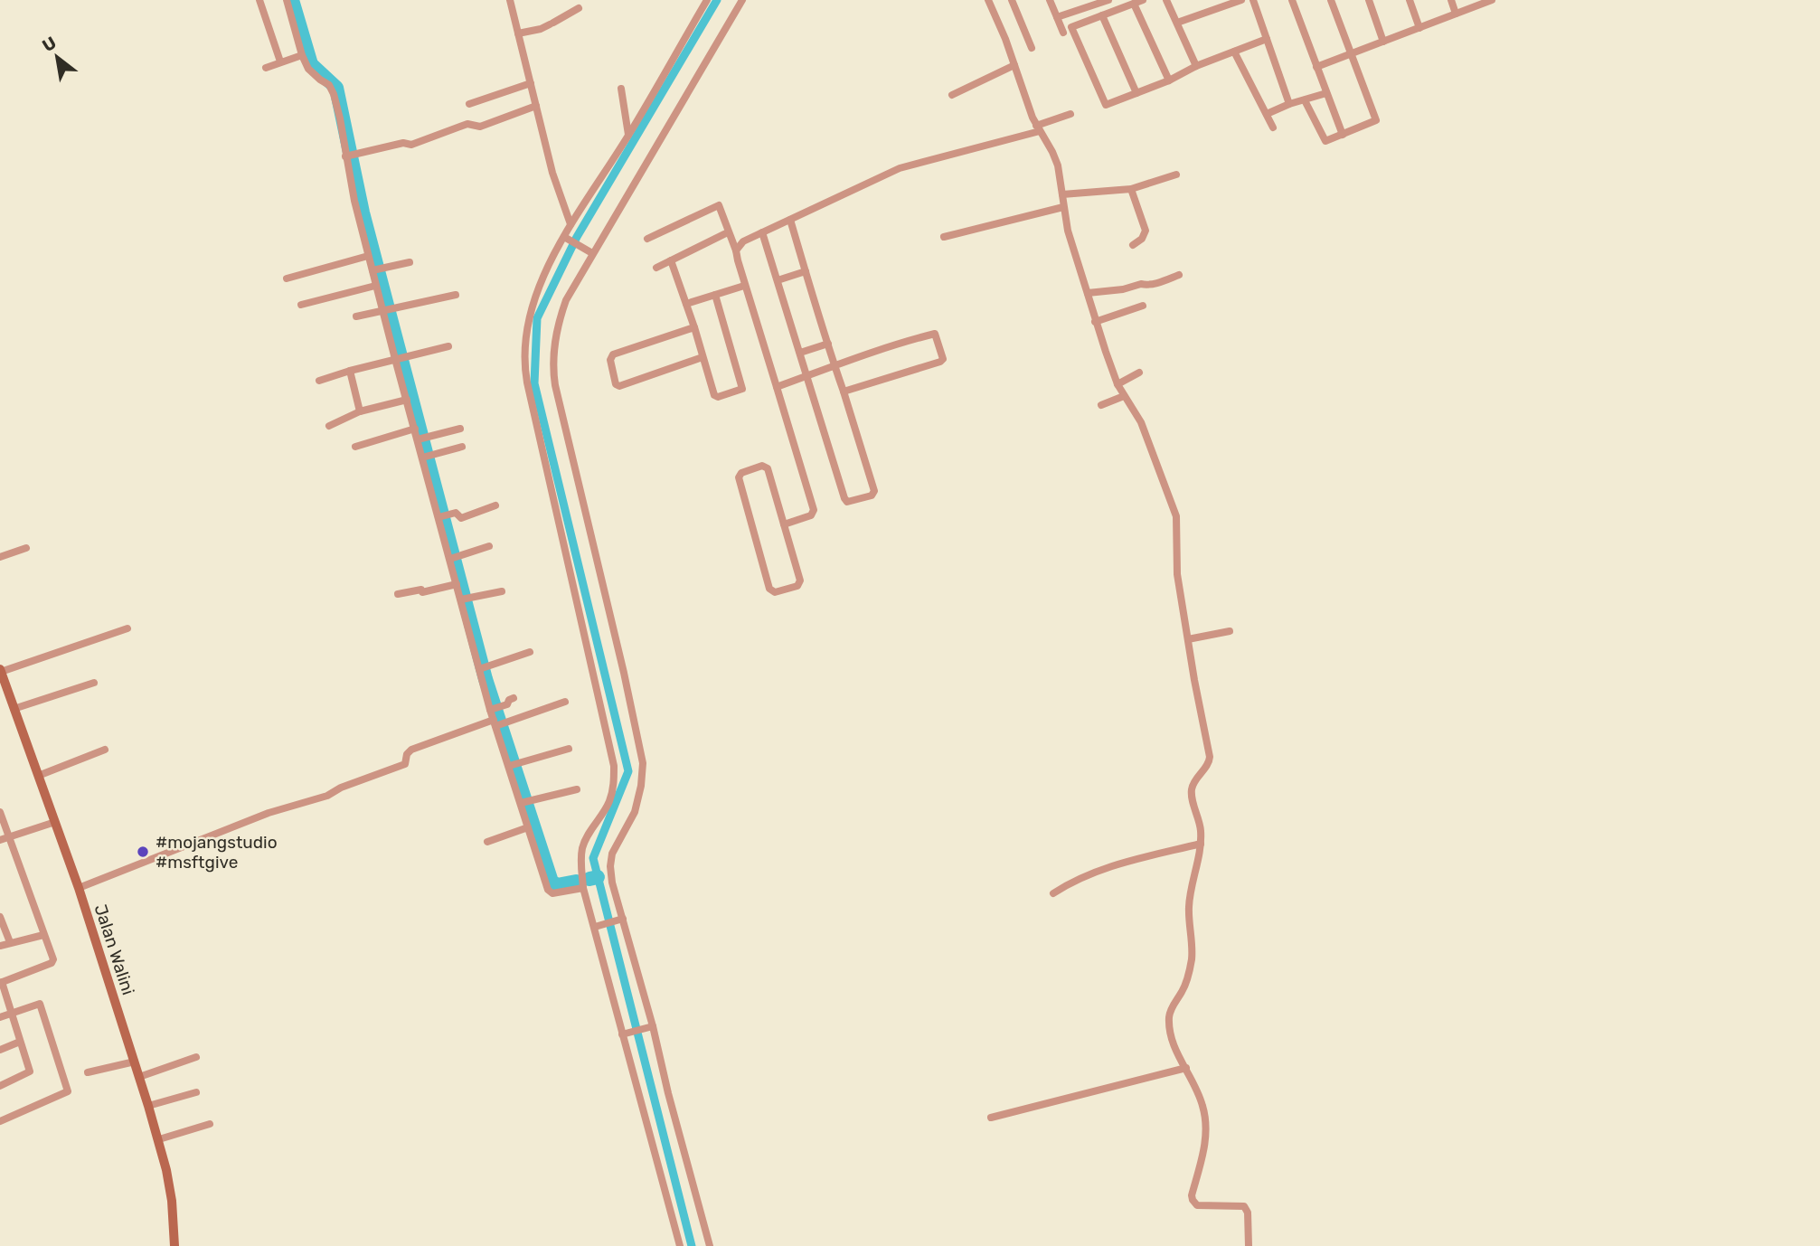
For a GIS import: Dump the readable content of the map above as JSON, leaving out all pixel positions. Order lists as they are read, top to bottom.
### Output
{
  "streets": {
    "street": ["Jalan Walini"]
  },
  "places": ["#mojangstudio #msftgive"],
  "north": "top left"
}
